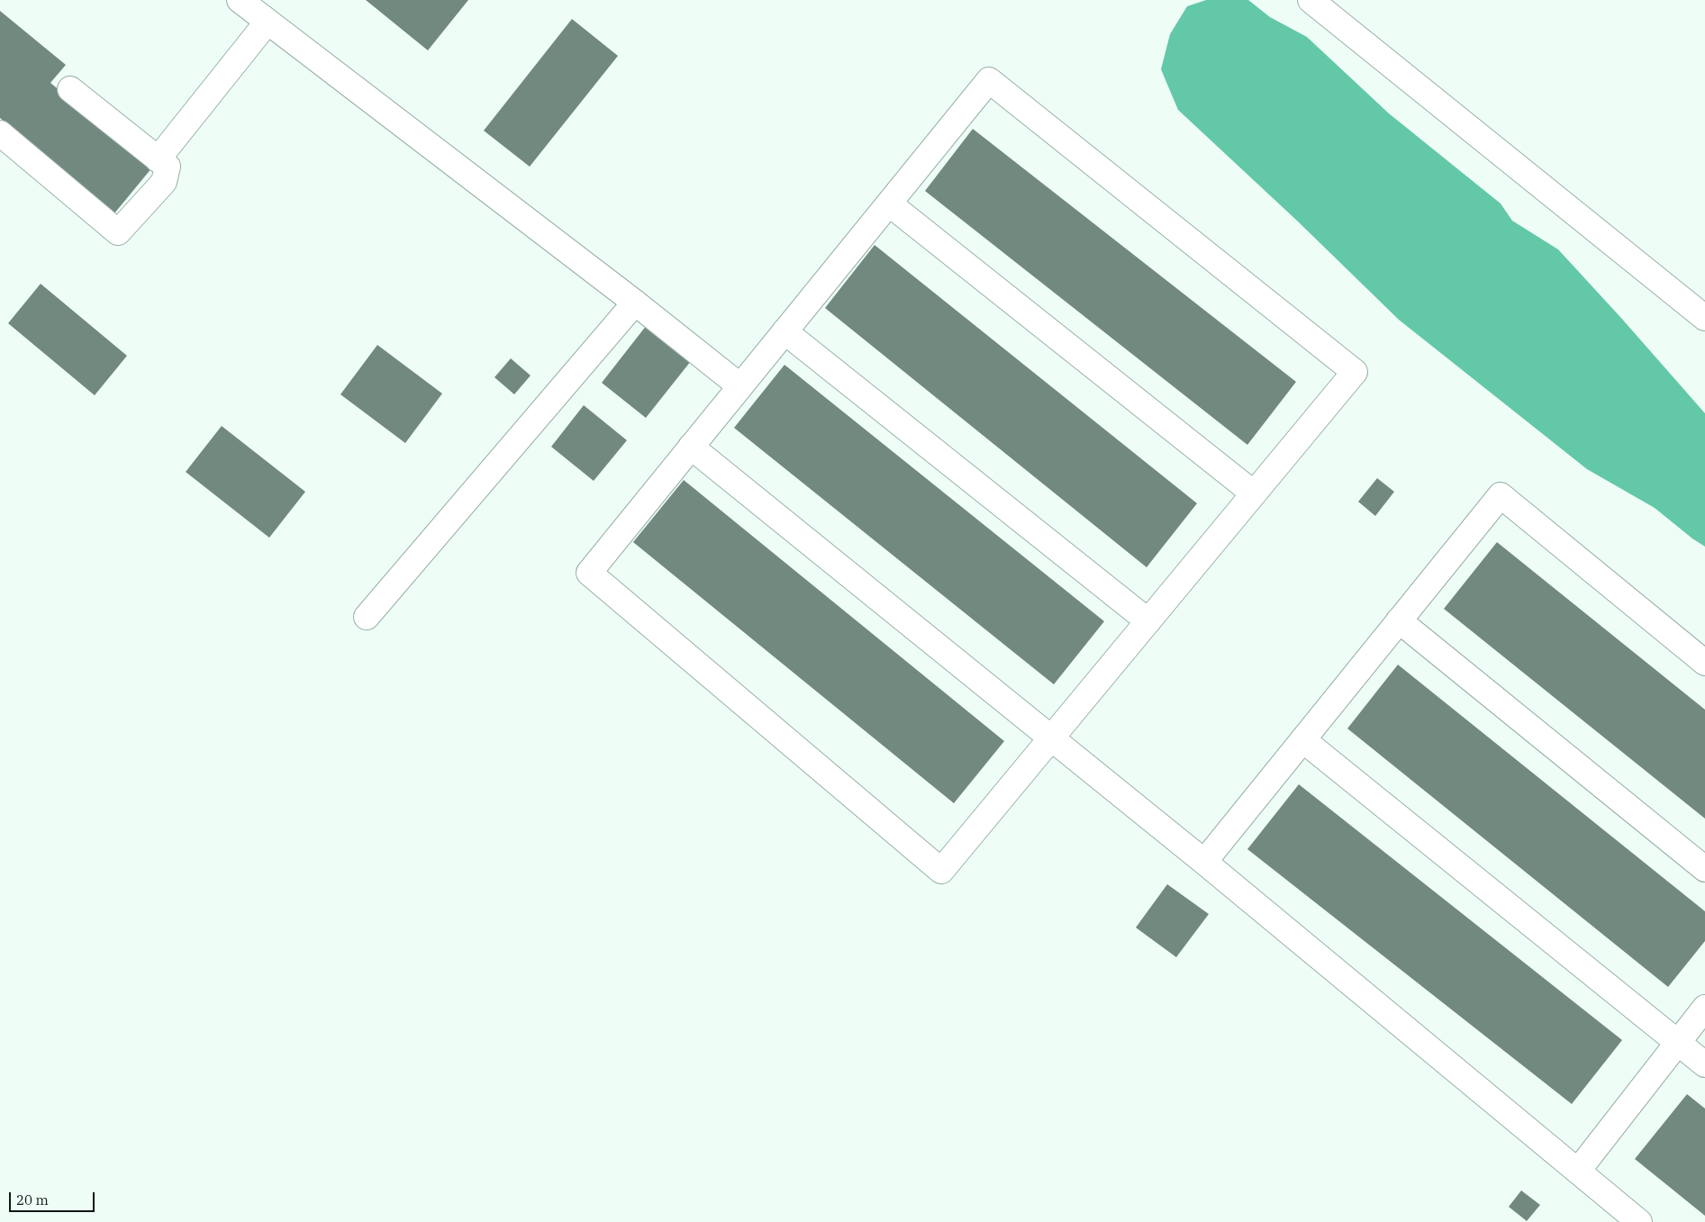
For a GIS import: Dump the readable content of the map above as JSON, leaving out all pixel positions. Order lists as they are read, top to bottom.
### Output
{
  "scale_bar": "20 m"
}
